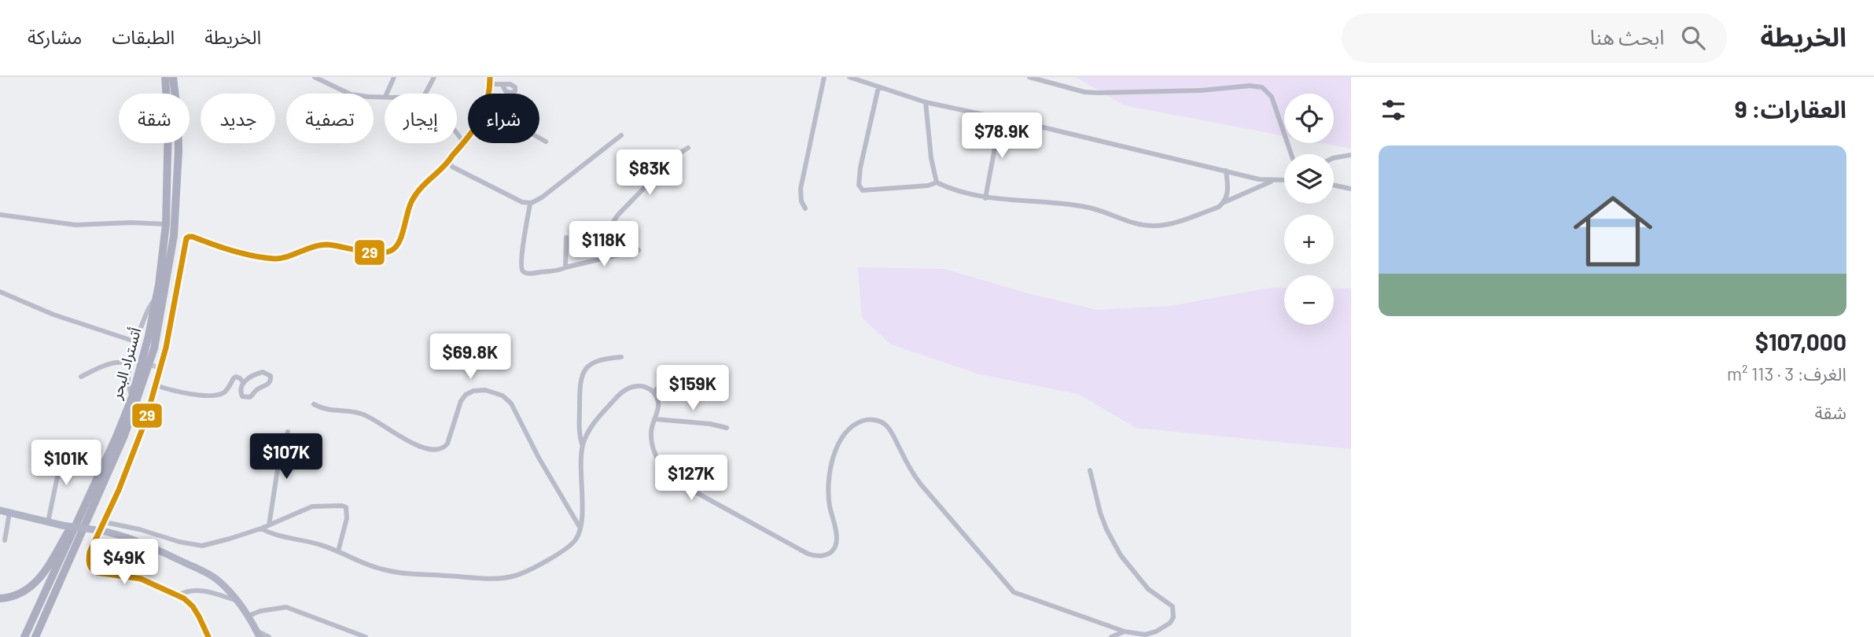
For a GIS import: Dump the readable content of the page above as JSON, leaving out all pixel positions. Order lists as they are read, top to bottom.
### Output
{
  "streets": {
    "highway": ["أتستراد البحر"]
  },
  "lines": ["transit line 29"],
  "page": {
    "header": "الخريطة",
    "search": "ابحث هنا",
    "nav": ["الخريطة", "الطبقات", "مشاركة"],
    "heading": "العقارات: 9",
    "map_buttons": ["+", "−"],
    "chip": [
      "شراء",
      "إيجار",
      "تصفية",
      "جديد",
      "شقة"
    ],
    "price": [
      "$78.9K",
      "$83K",
      "$118K",
      "$69.8K",
      "$159K",
      "$107K",
      "$101K",
      "$127K",
      "$49K"
    ],
    "list": [
      {
        "name": "$107,000",
        "note": "الغرف: 3 · 113 m² · شقة"
      }
    ]
  }
}
